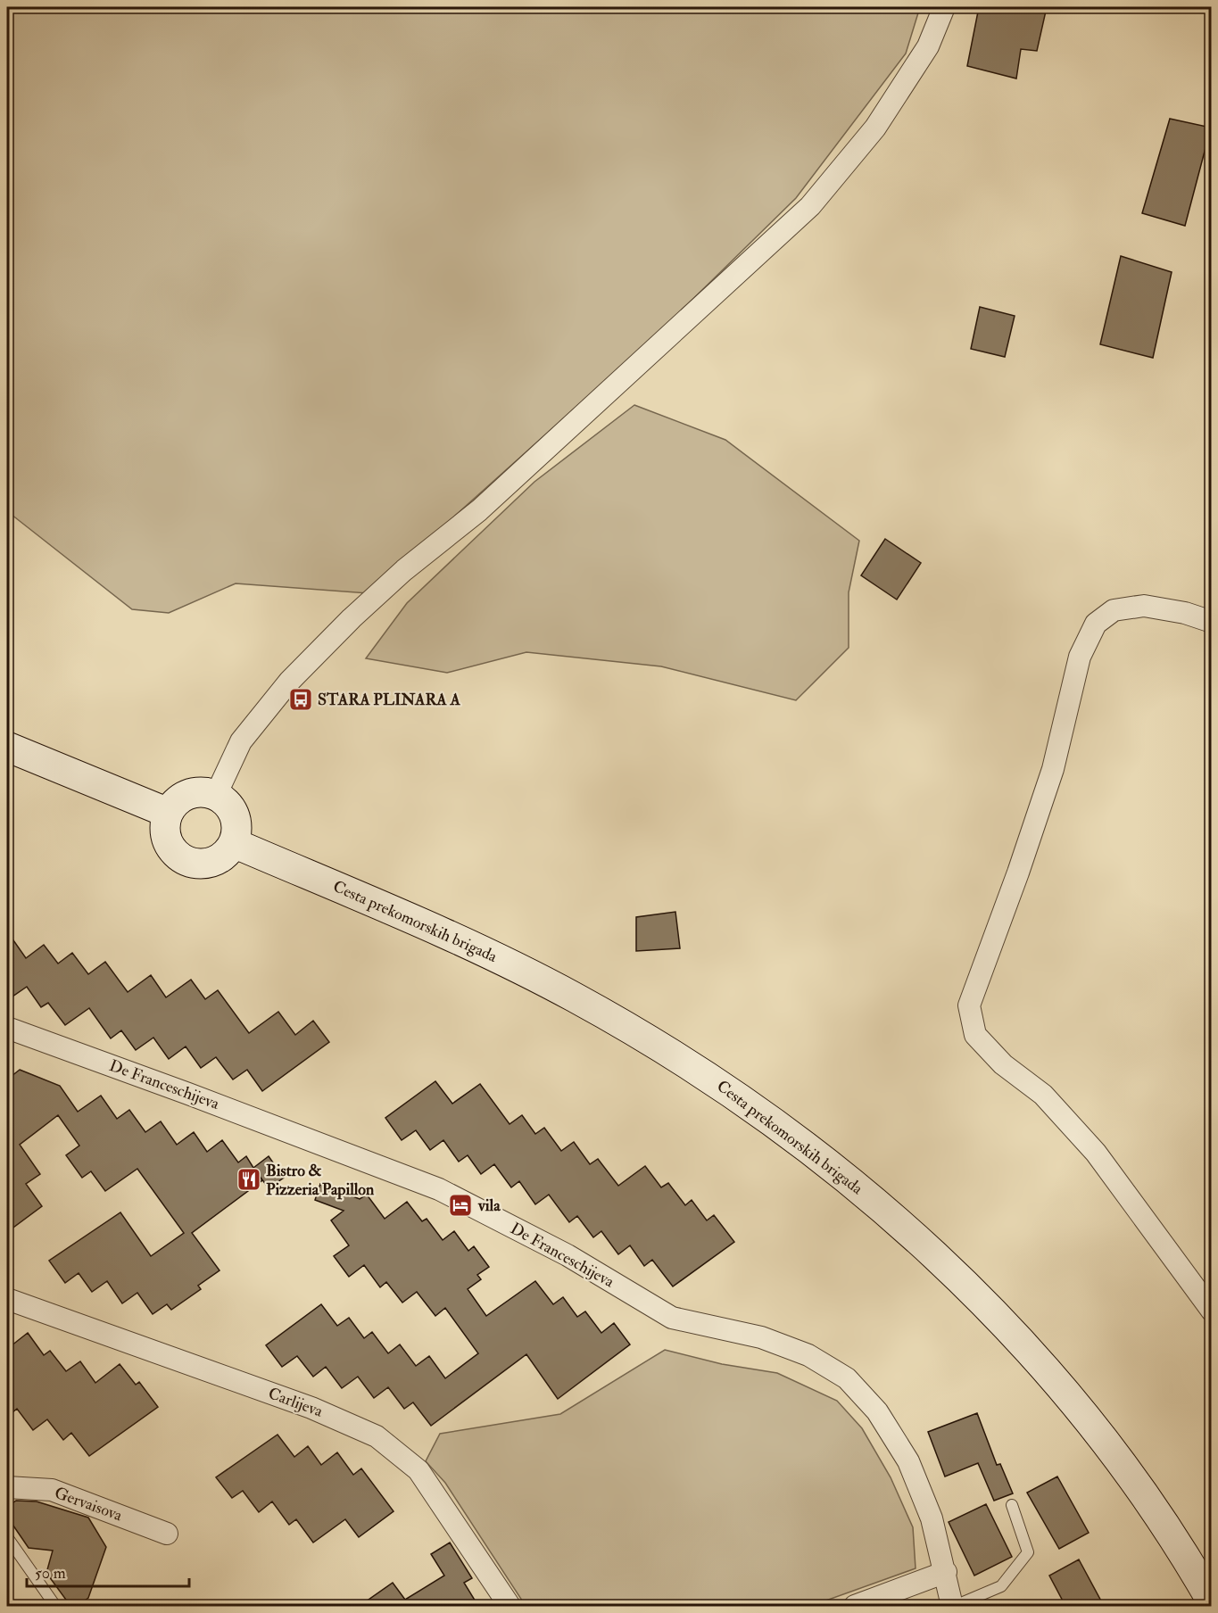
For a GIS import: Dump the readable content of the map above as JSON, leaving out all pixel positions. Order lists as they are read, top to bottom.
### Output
{
  "streets": {
    "main road": ["Cesta prekomorskih brigada"],
    "street": ["De Franceschijeva", "Carlijeva", "Gervaisova"]
  },
  "places": {
    "bus stop": ["STARA PLINARA A"],
    "restaurant": ["Bistro & Pizzeria Papillon"],
    "hotel": ["vila"]
  },
  "scale_bar": "50 m"
}
